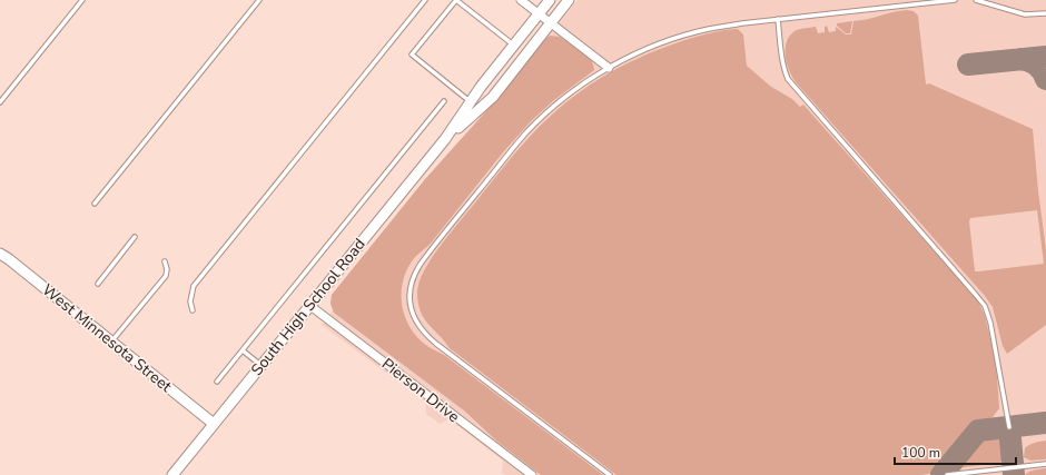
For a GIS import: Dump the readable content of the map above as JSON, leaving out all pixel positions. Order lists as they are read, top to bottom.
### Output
{
  "streets": {
    "street": ["South High School Road", "West Minnesota Street", "Pierson Drive"]
  },
  "crossings": [
    ["South High School Road", "West Minnesota Street"],
    ["South High School Road", "Pierson Drive"]
  ],
  "scale_bar": "100 m"
}
